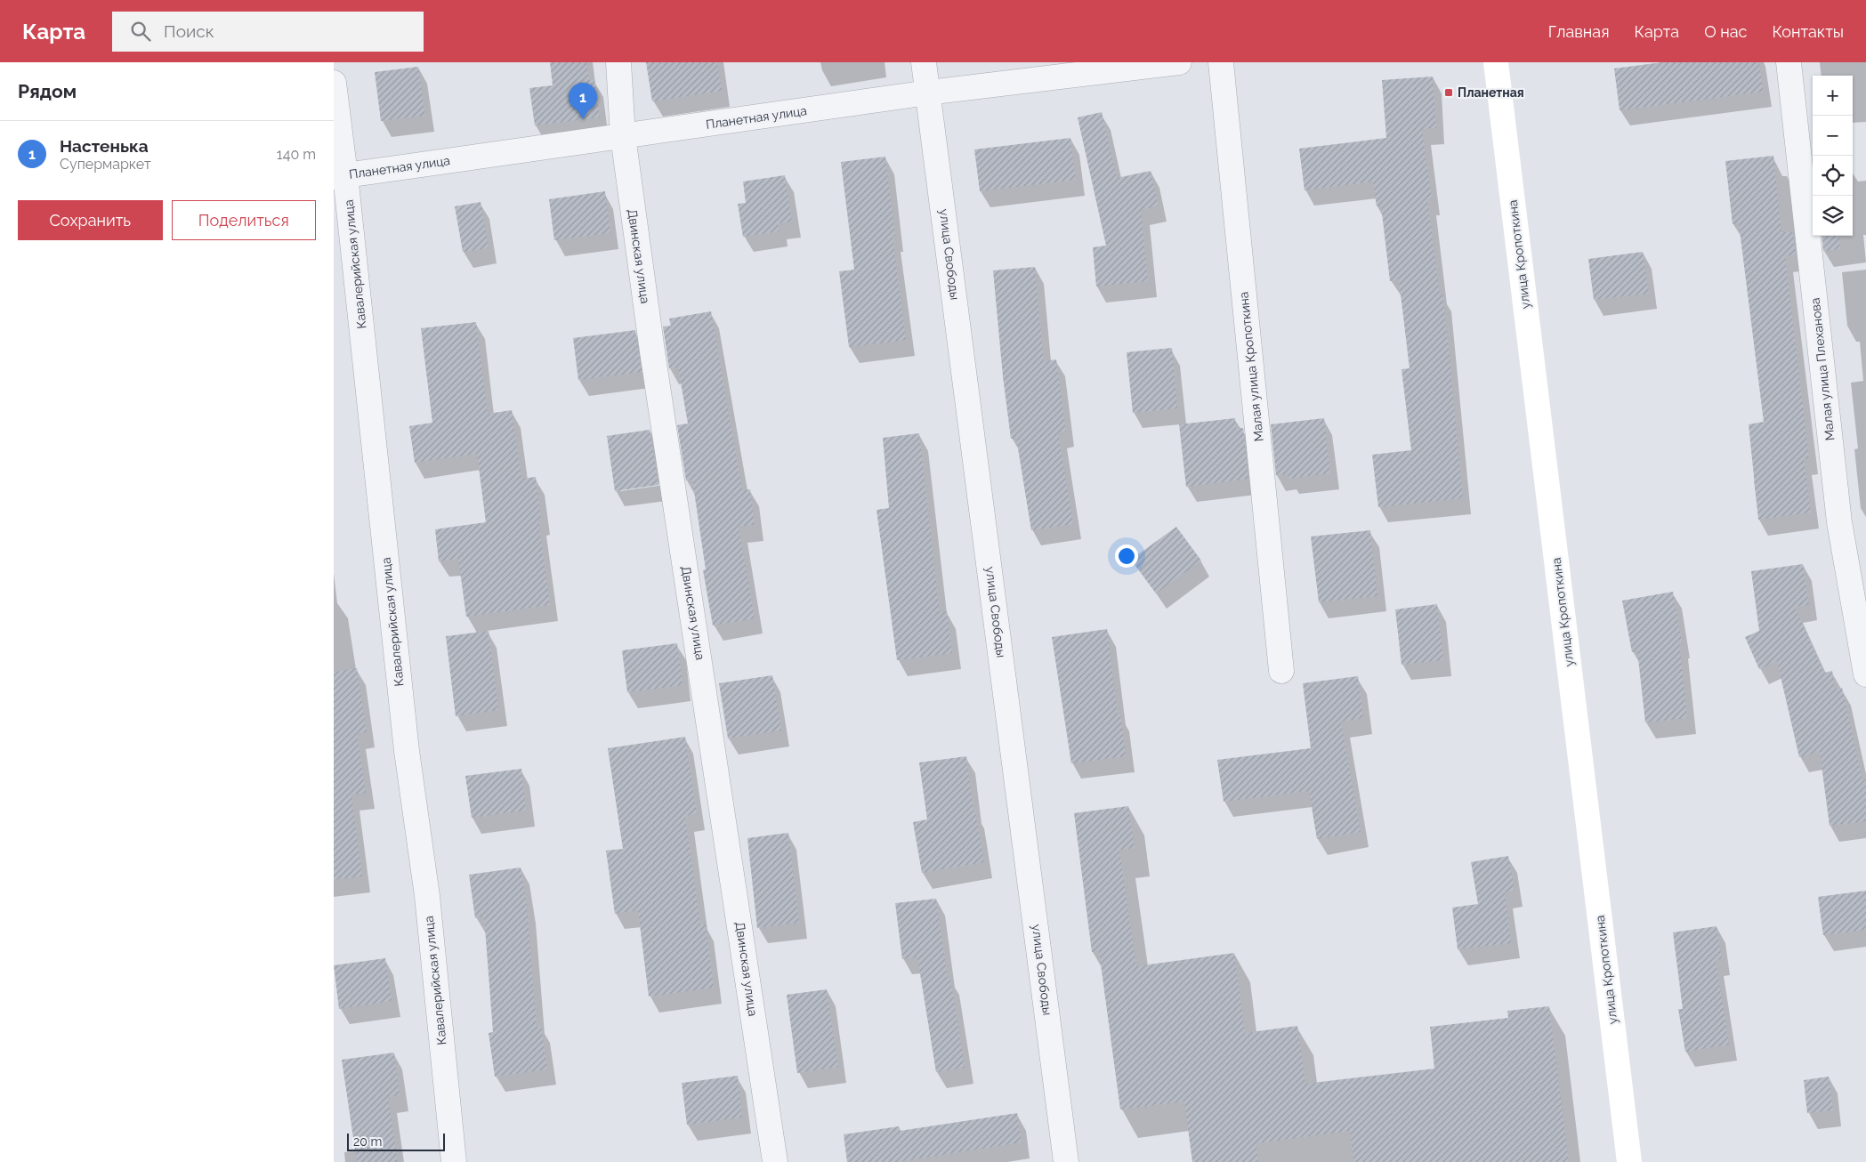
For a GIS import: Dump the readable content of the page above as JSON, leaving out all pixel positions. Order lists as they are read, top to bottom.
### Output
{
  "streets": {
    "main road": ["улица Кропоткина"],
    "street": [
      "Планетная улица",
      "улица Свободы",
      "Двинская улица",
      "Кавалерийская улица",
      "Малая улица Кропоткина",
      "Малая улица Плеханова"
    ]
  },
  "crossings": [
    ["Планетная улица", "улица Свободы"],
    ["Планетная улица", "Двинская улица"],
    ["Планетная улица", "Кавалерийская улица"]
  ],
  "places": {
    "transit": ["Планетная"]
  },
  "scale_bar": "20 m",
  "page": {
    "header": "Карта",
    "search": "Поиск",
    "nav": [
      "Главная",
      "Карта",
      "О нас",
      "Контакты"
    ],
    "heading": "Рядом",
    "map_buttons": ["+", "−"],
    "pins": "1",
    "list": [
      {
        "mark": "1",
        "name": "Настенька",
        "note": "Супермаркет",
        "value": "140 m"
      }
    ],
    "buttons": ["Сохранить", "Поделиться"],
    "scale": "20 m"
  }
}
